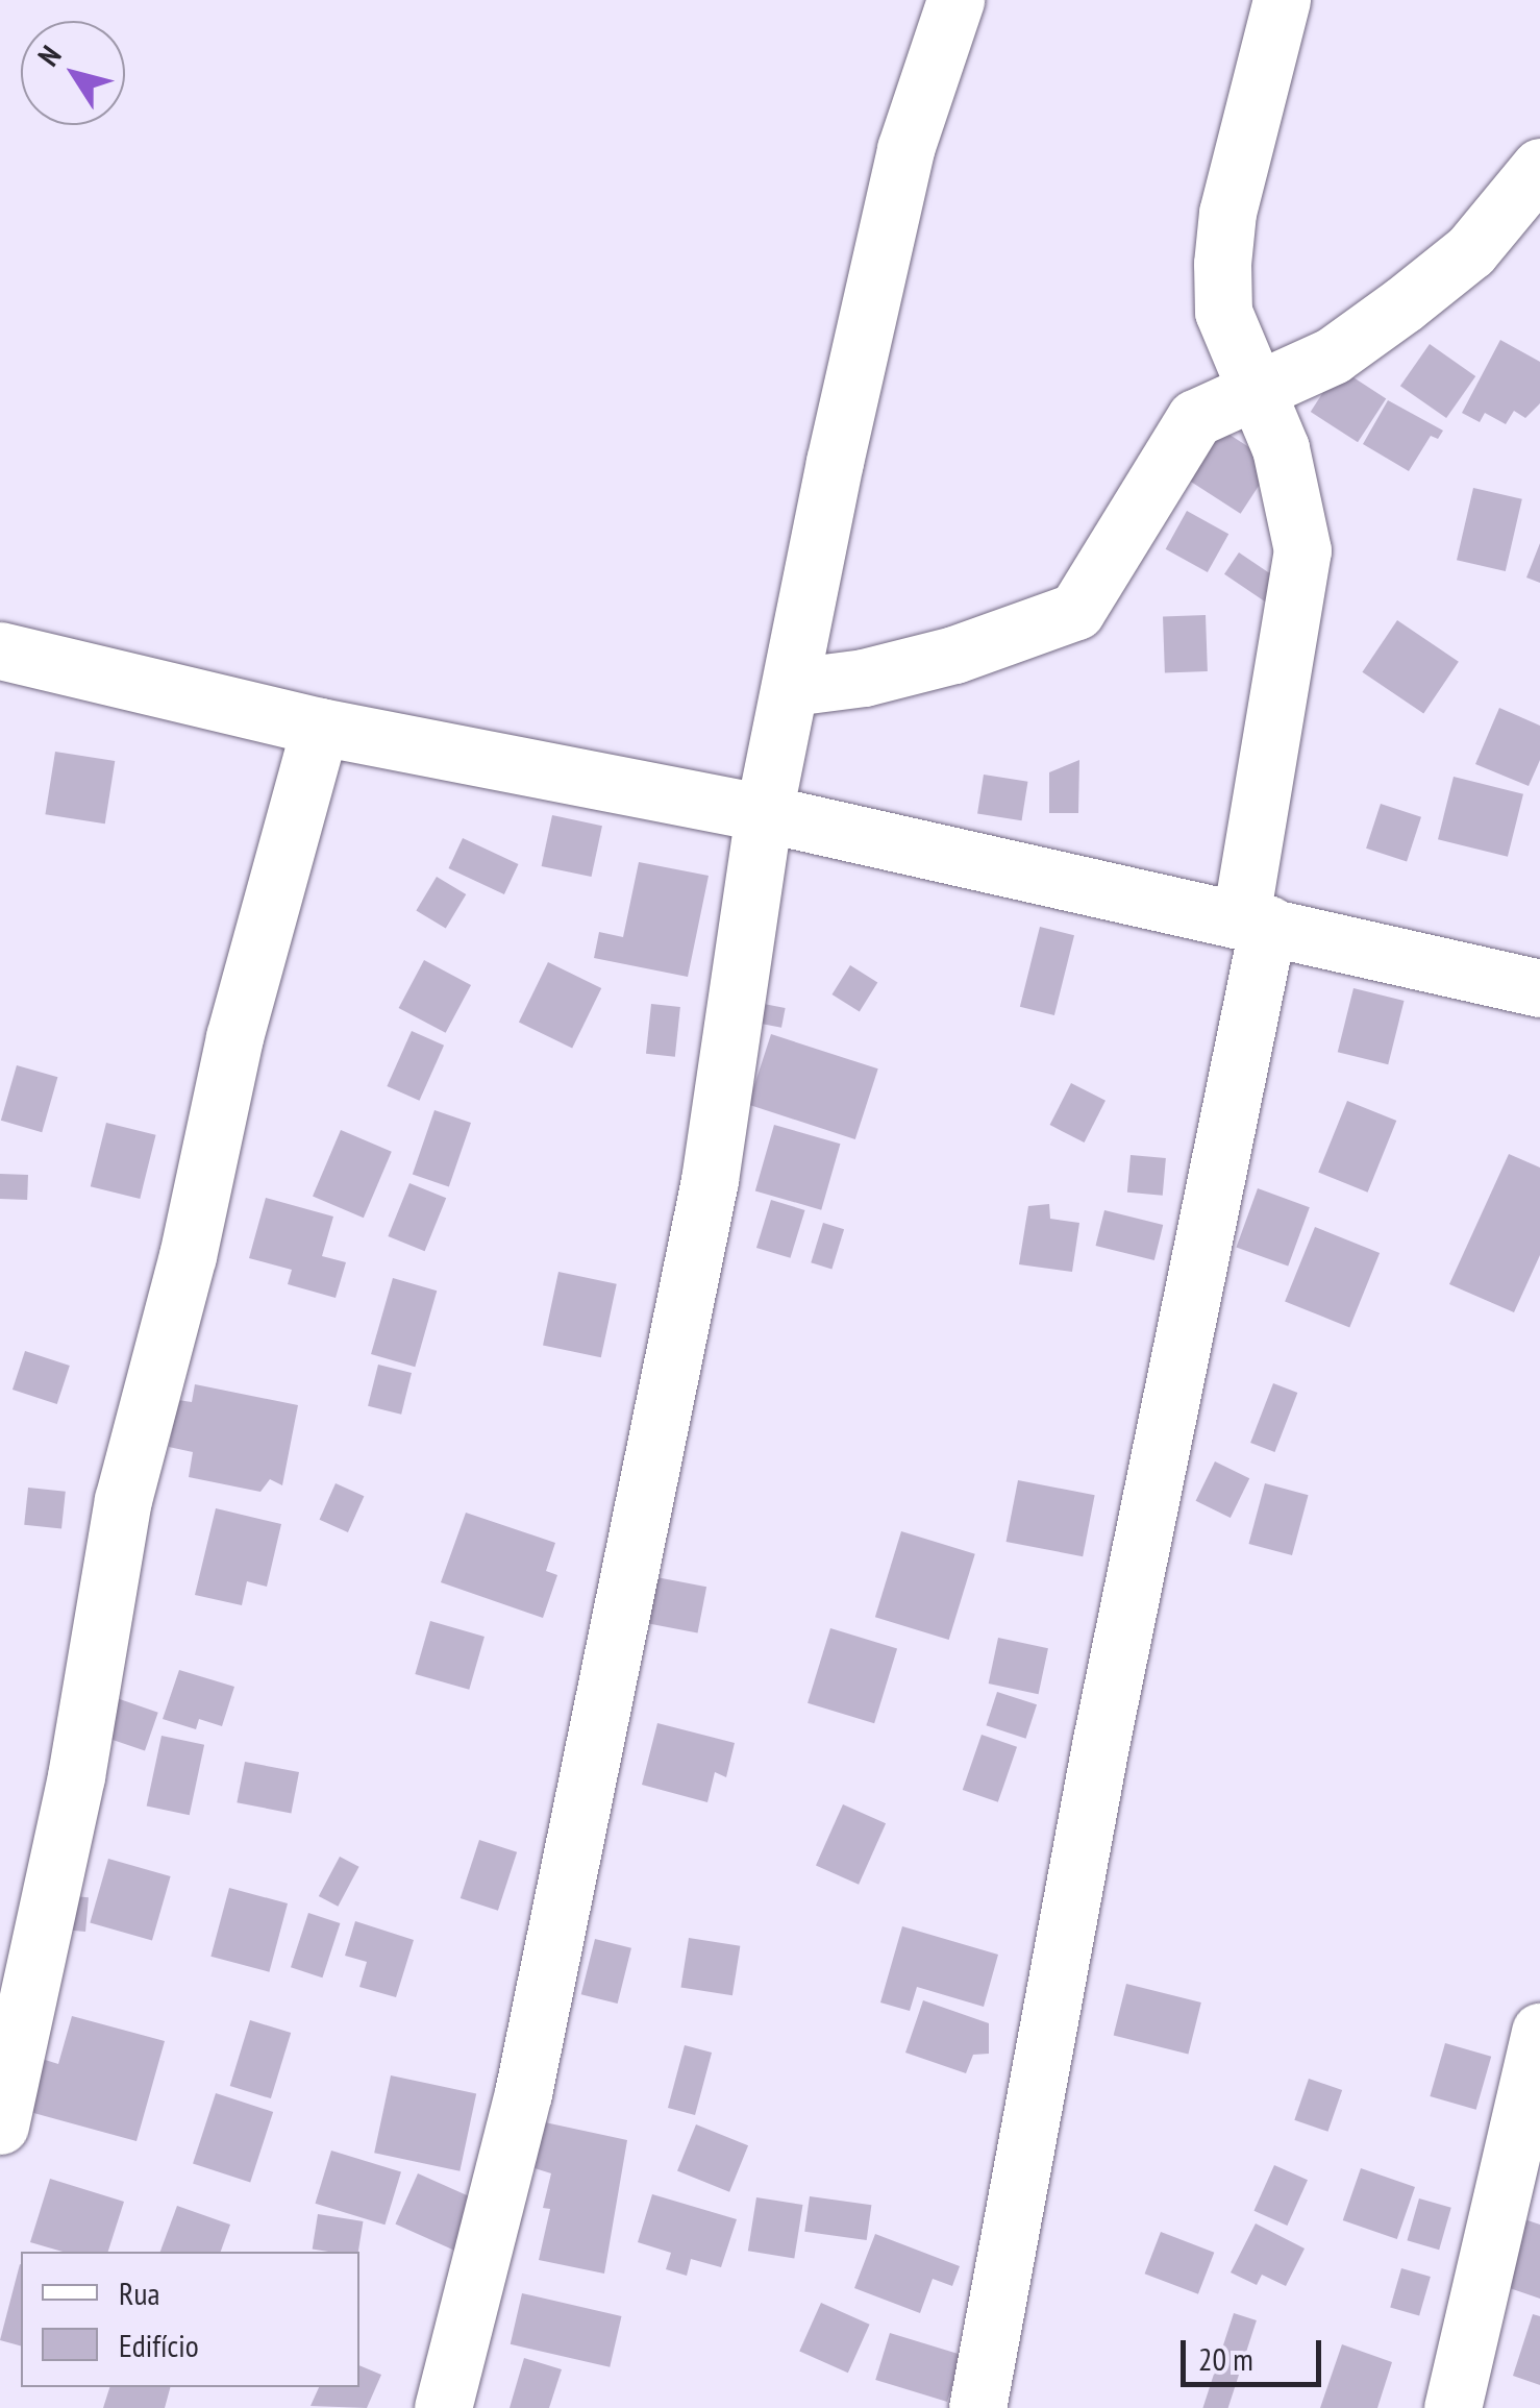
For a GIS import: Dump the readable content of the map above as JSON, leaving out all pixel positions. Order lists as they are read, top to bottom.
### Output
{
  "legend": ["Rua", "Edifício"],
  "scale_bar": "20 m",
  "north": "top left"
}
